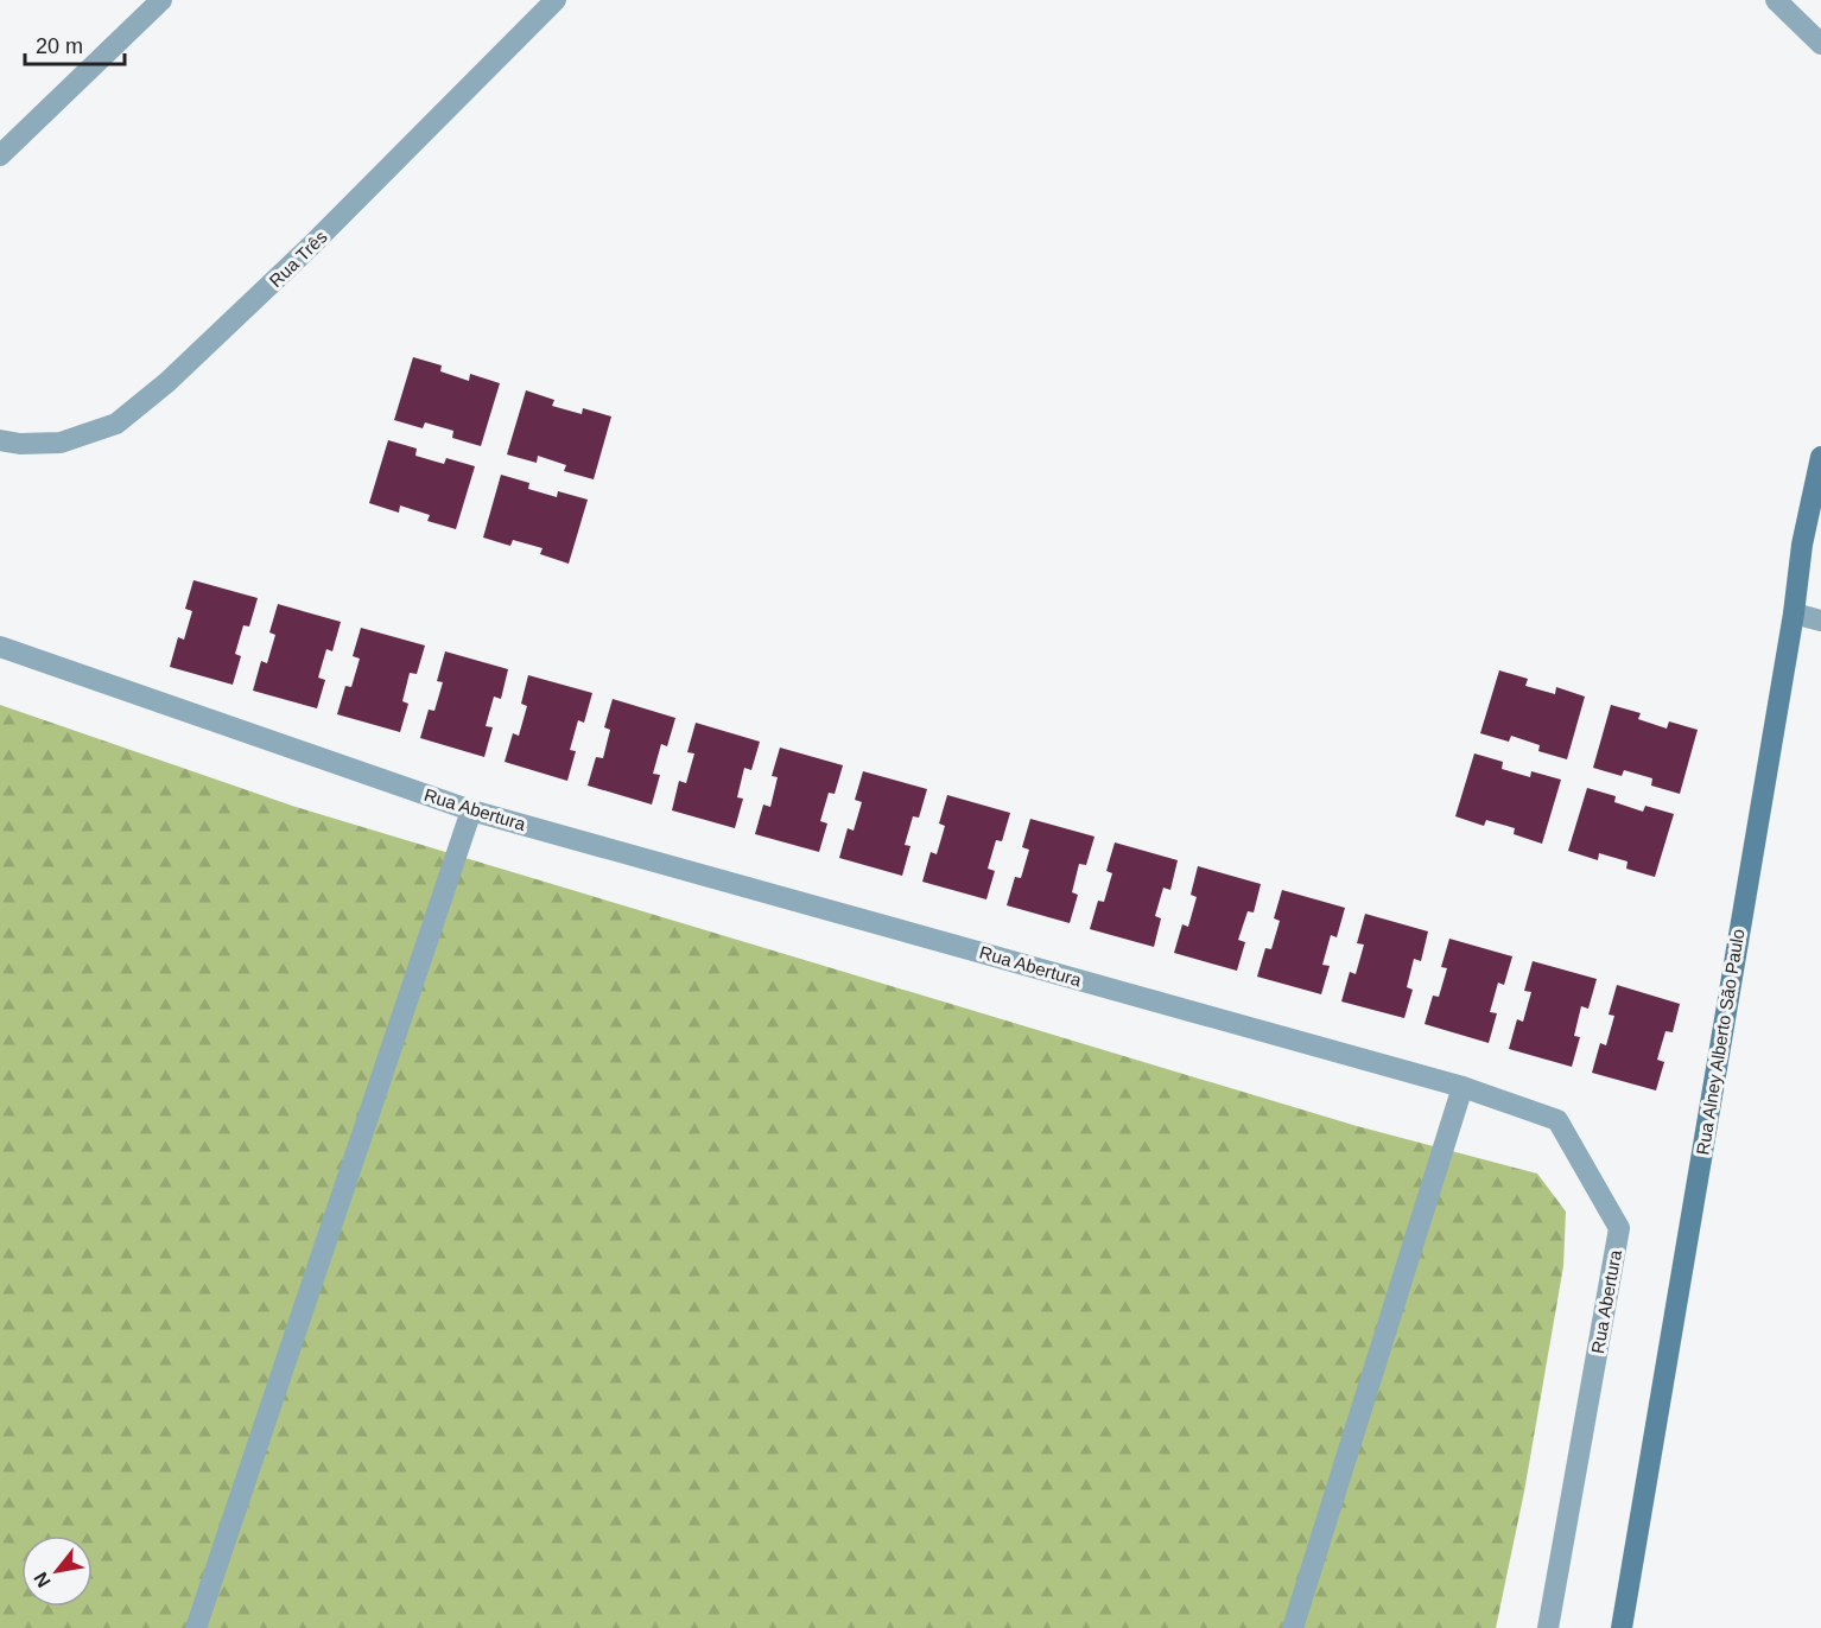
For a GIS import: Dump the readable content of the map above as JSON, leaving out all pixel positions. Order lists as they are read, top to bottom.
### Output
{
  "streets": {
    "street": ["Rua Três", "Rua Abertura", "Rua Alney Alberto São Paulo"]
  },
  "scale_bar": "20 m",
  "north": "bottom left"
}
